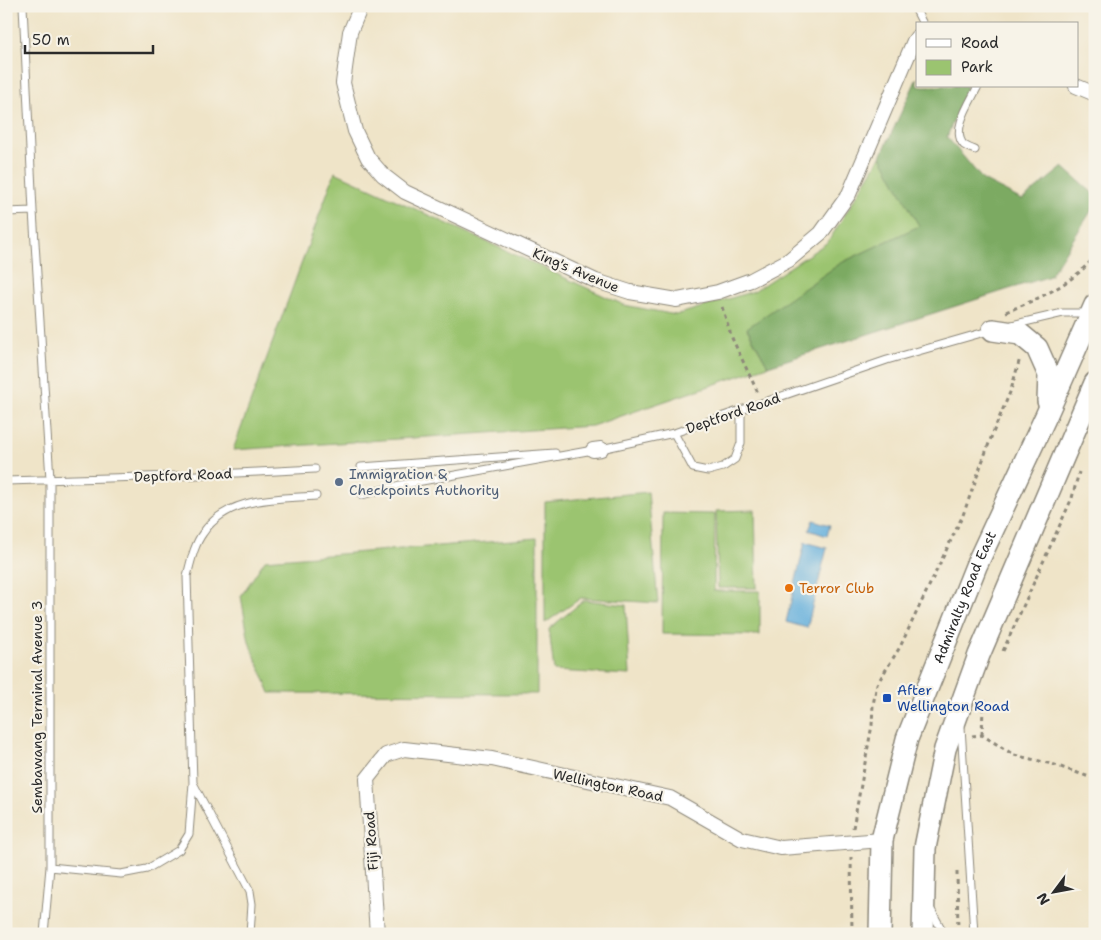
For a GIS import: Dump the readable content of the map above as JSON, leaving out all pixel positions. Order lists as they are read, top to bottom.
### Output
{
  "streets": {
    "main road": ["Admiralty Road East"],
    "street": ["King's Avenue", "Wellington Road", "Fiji Road"],
    "lane": ["Deptford Road", "Sembawang Terminal Avenue 3"]
  },
  "crossings": [
    ["Deptford Road", "Admiralty Road East"],
    ["Deptford Road", "Sembawang Terminal Avenue 3"],
    ["Admiralty Road East", "Wellington Road"],
    ["Wellington Road", "Fiji Road"]
  ],
  "places": {
    "other": ["Immigration & Checkpoints Authority", "Terror Club"],
    "transit": ["After Wellington Road"]
  },
  "legend": ["Road", "Park"],
  "scale_bar": "50 m",
  "north": "bottom left"
}
